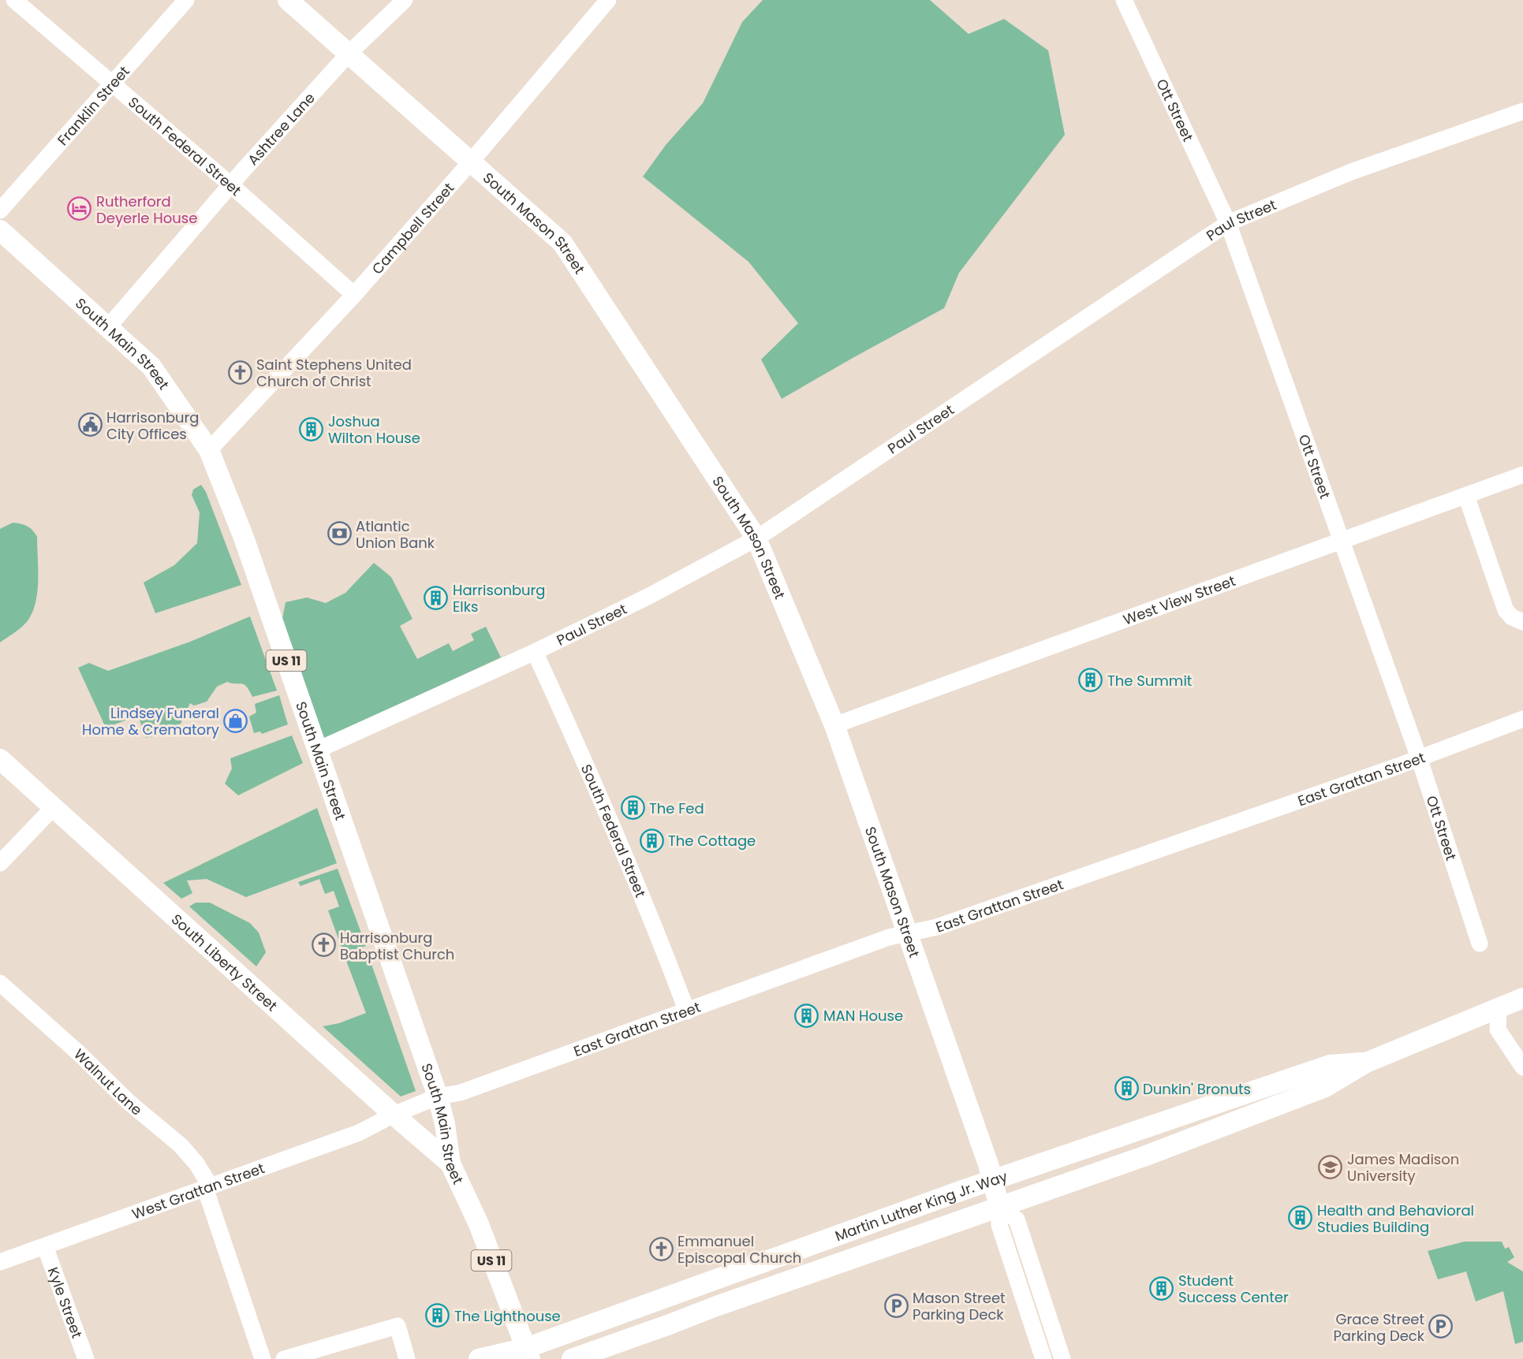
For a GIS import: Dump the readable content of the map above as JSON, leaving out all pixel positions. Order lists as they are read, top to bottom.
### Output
{
  "streets": {
    "main road": [
      "South Mason Street",
      "South Main Street",
      "US 11",
      "South Liberty Street",
      "Martin Luther King Jr. Way"
    ],
    "street": [
      "Franklin Street",
      "Ott Street",
      "Ashtree Lane",
      "South Federal Street",
      "Paul Street",
      "Campbell Street",
      "West View Street",
      "East Grattan Street",
      "Walnut Lane",
      "West Grattan Street",
      "Kyle Street"
    ]
  },
  "crossings": [
    ["Franklin Street", "South Federal Street"],
    ["Ott Street", "Paul Street"],
    ["Ott Street", "West View Street"],
    ["Ott Street", "East Grattan Street"],
    ["Ashtree Lane", "South Federal Street"],
    ["Ashtree Lane", "South Mason Street"],
    ["Ashtree Lane", "South Main Street"],
    ["South Federal Street", "Paul Street"],
    ["South Federal Street", "Campbell Street"],
    ["South Federal Street", "East Grattan Street"],
    ["Paul Street", "South Mason Street"],
    ["Paul Street", "South Main Street"],
    ["South Mason Street", "Campbell Street"],
    ["South Mason Street", "West View Street"],
    ["South Mason Street", "East Grattan Street"],
    ["South Mason Street", "Martin Luther King Jr. Way"],
    ["Campbell Street", "South Main Street"],
    ["South Main Street", "East Grattan Street"],
    ["South Main Street", "South Liberty Street"],
    ["South Main Street", "Martin Luther King Jr. Way"],
    ["East Grattan Street", "South Liberty Street"],
    ["East Grattan Street", "West Grattan Street"],
    ["South Liberty Street", "West Grattan Street"],
    ["Walnut Lane", "West Grattan Street"],
    ["West Grattan Street", "Kyle Street"]
  ],
  "places": {
    "hotel": ["Rutherford Deyerle House"],
    "church": ["Saint Stephens United Church of Christ", "Harrisonburg Babptist Church", "Emmanuel Episcopal Church"],
    "public building": ["Harrisonburg City Offices"],
    "building": [
      "Joshua Wilton House",
      "Harrisonburg Elks",
      "The Summit",
      "The Fed",
      "The Cottage",
      "MAN House",
      "Dunkin' Bronuts",
      "Health and Behavioral Studies Building",
      "Student Success Center",
      "The Lighthouse"
    ],
    "bank": ["Atlantic Union Bank"],
    "shop": ["Lindsey Funeral Home & Crematory"],
    "school or university": ["James Madison University"],
    "parking": ["Mason Street Parking Deck", "Grace Street Parking Deck"]
  }
}
